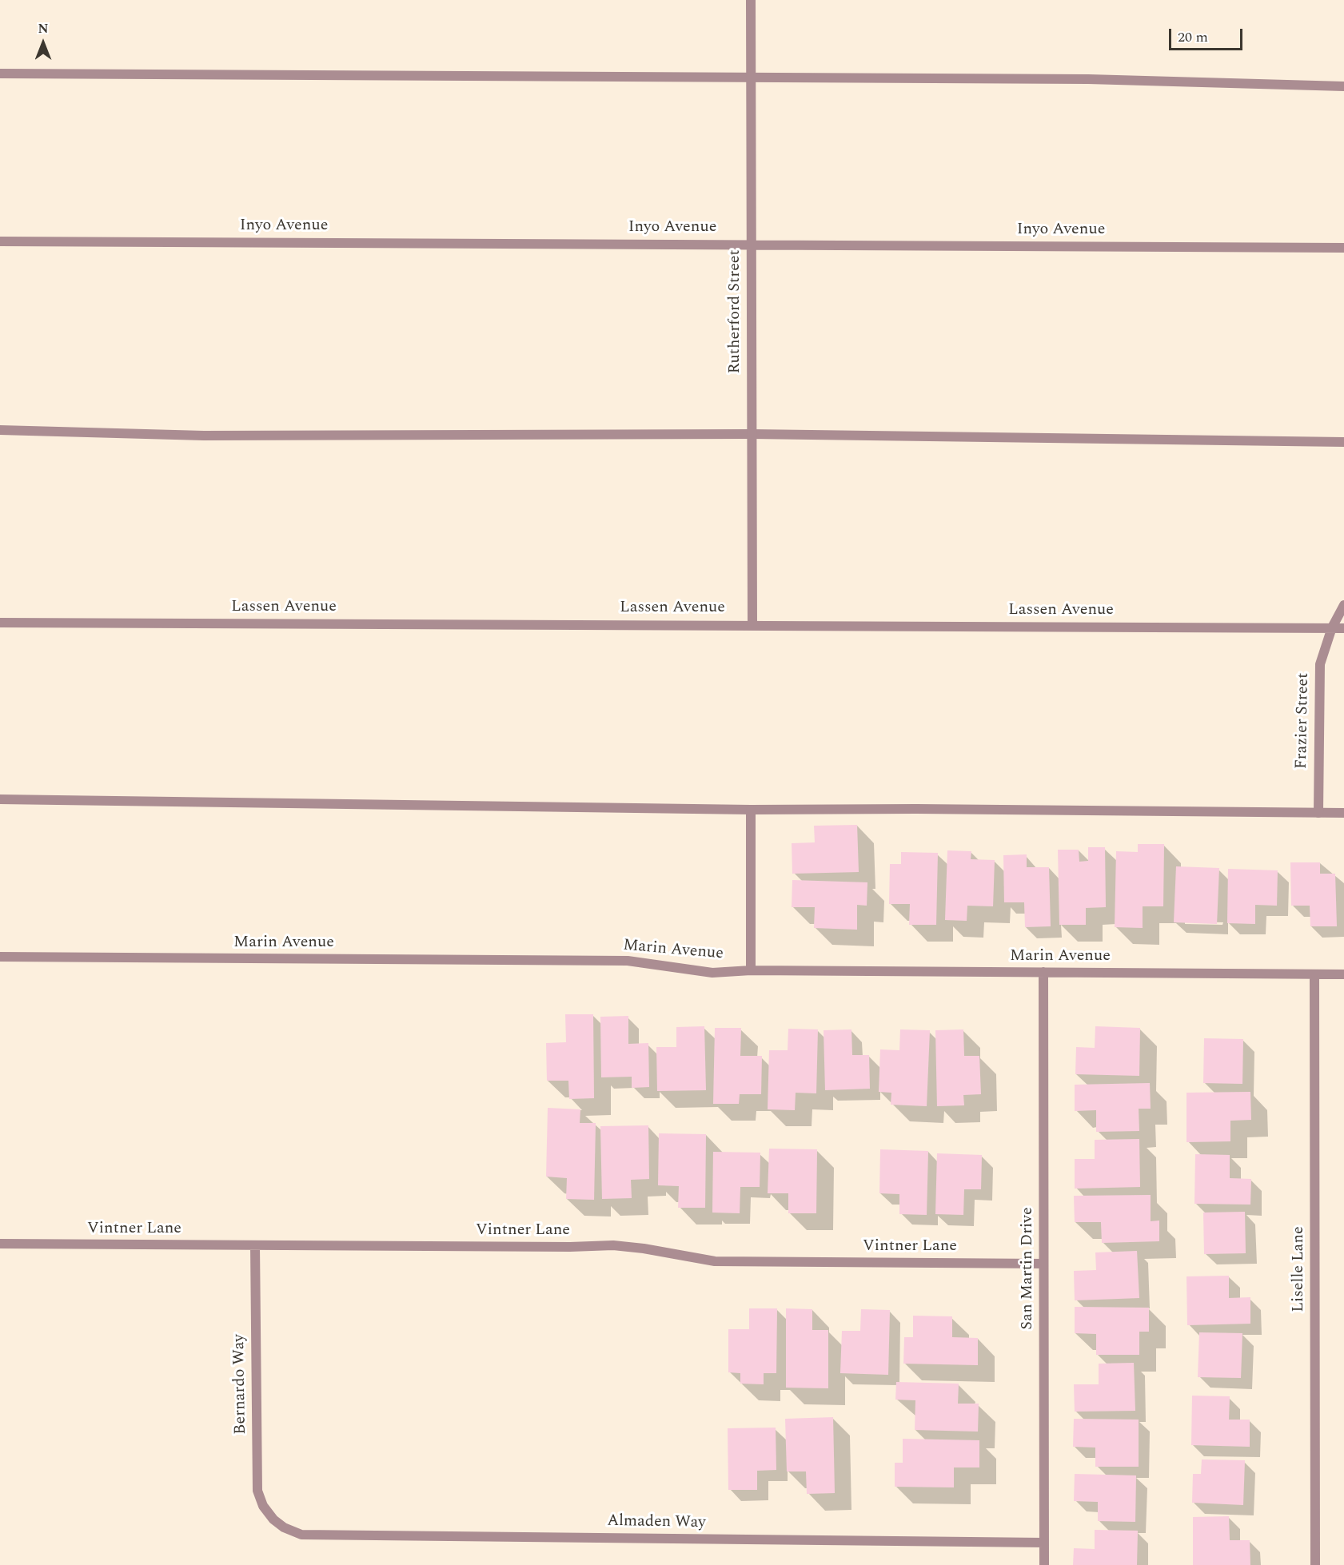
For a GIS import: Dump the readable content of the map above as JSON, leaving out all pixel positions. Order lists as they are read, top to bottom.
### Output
{
  "streets": {
    "street": [
      "Inyo Avenue",
      "Rutherford Street",
      "Lassen Avenue",
      "Frazier Street",
      "Marin Avenue",
      "Vintner Lane",
      "San Martin Drive",
      "Liselle Lane",
      "Bernardo Way",
      "Almaden Way"
    ]
  },
  "crossings": [
    ["Inyo Avenue", "Rutherford Street"],
    ["Rutherford Street", "Lassen Avenue"],
    ["Lassen Avenue", "Frazier Street"],
    ["Marin Avenue", "San Martin Drive"],
    ["Marin Avenue", "Liselle Lane"],
    ["Vintner Lane", "San Martin Drive"],
    ["Vintner Lane", "Bernardo Way"],
    ["San Martin Drive", "Almaden Way"],
    ["Bernardo Way", "Almaden Way"]
  ],
  "scale_bar": "20 m",
  "north": "top"
}
